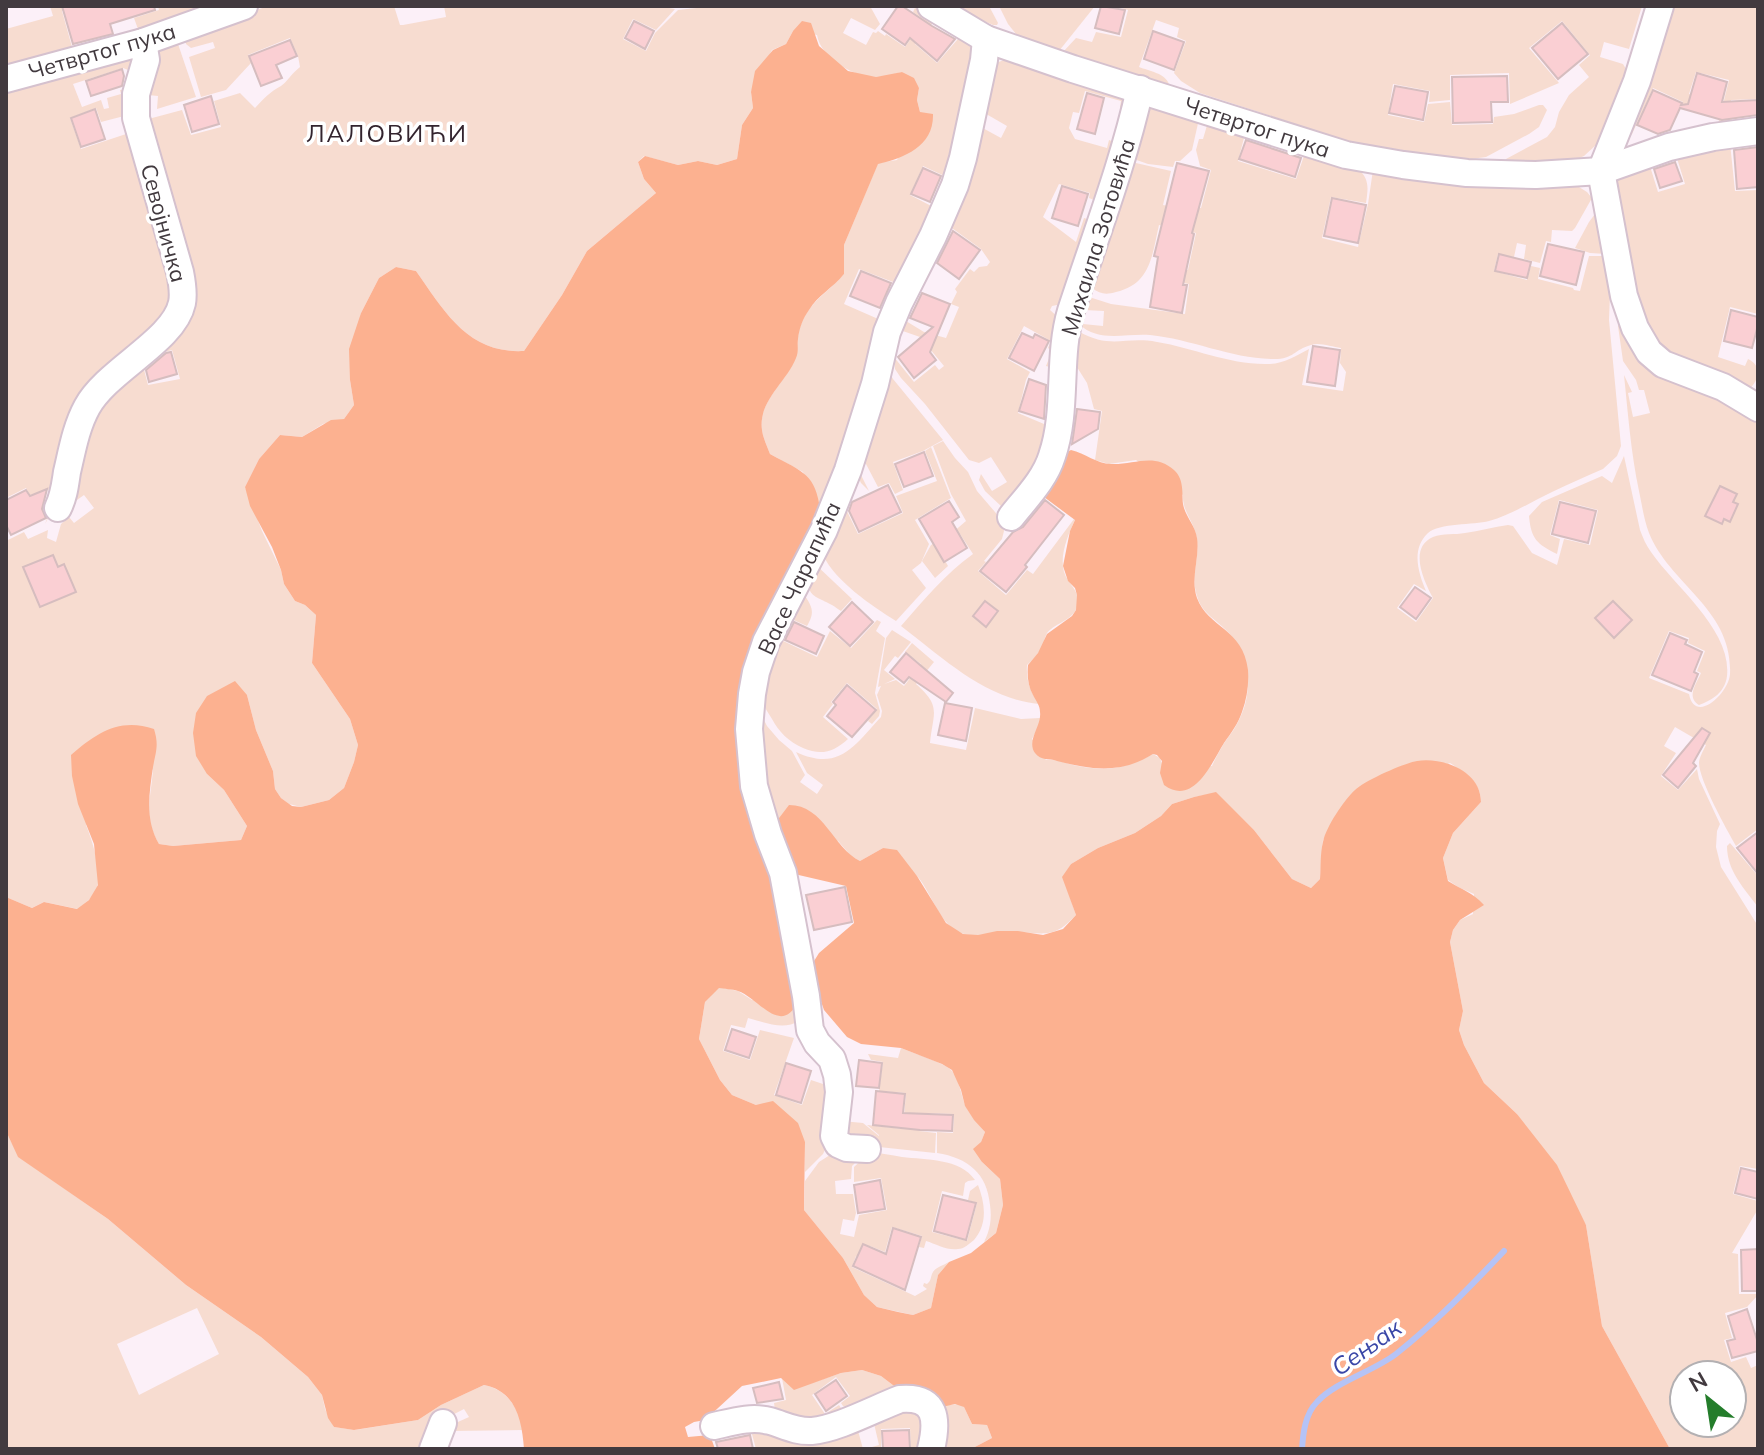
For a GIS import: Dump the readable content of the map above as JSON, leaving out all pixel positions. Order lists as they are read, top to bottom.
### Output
{
  "streets": {
    "street": [
      "Четвртог пука",
      "Севојничка",
      "Михаила Зотовића",
      "Васе Чарапића"
    ]
  },
  "crossings": [
    ["Четвртог пука", "Севојничка"],
    ["Четвртог пука", "Михаила Зотовића"],
    ["Четвртог пука", "Васе Чарапића"]
  ],
  "districts": ["ЛАЛОВИЋИ"],
  "water": ["Сењак"],
  "north": "top left"
}
